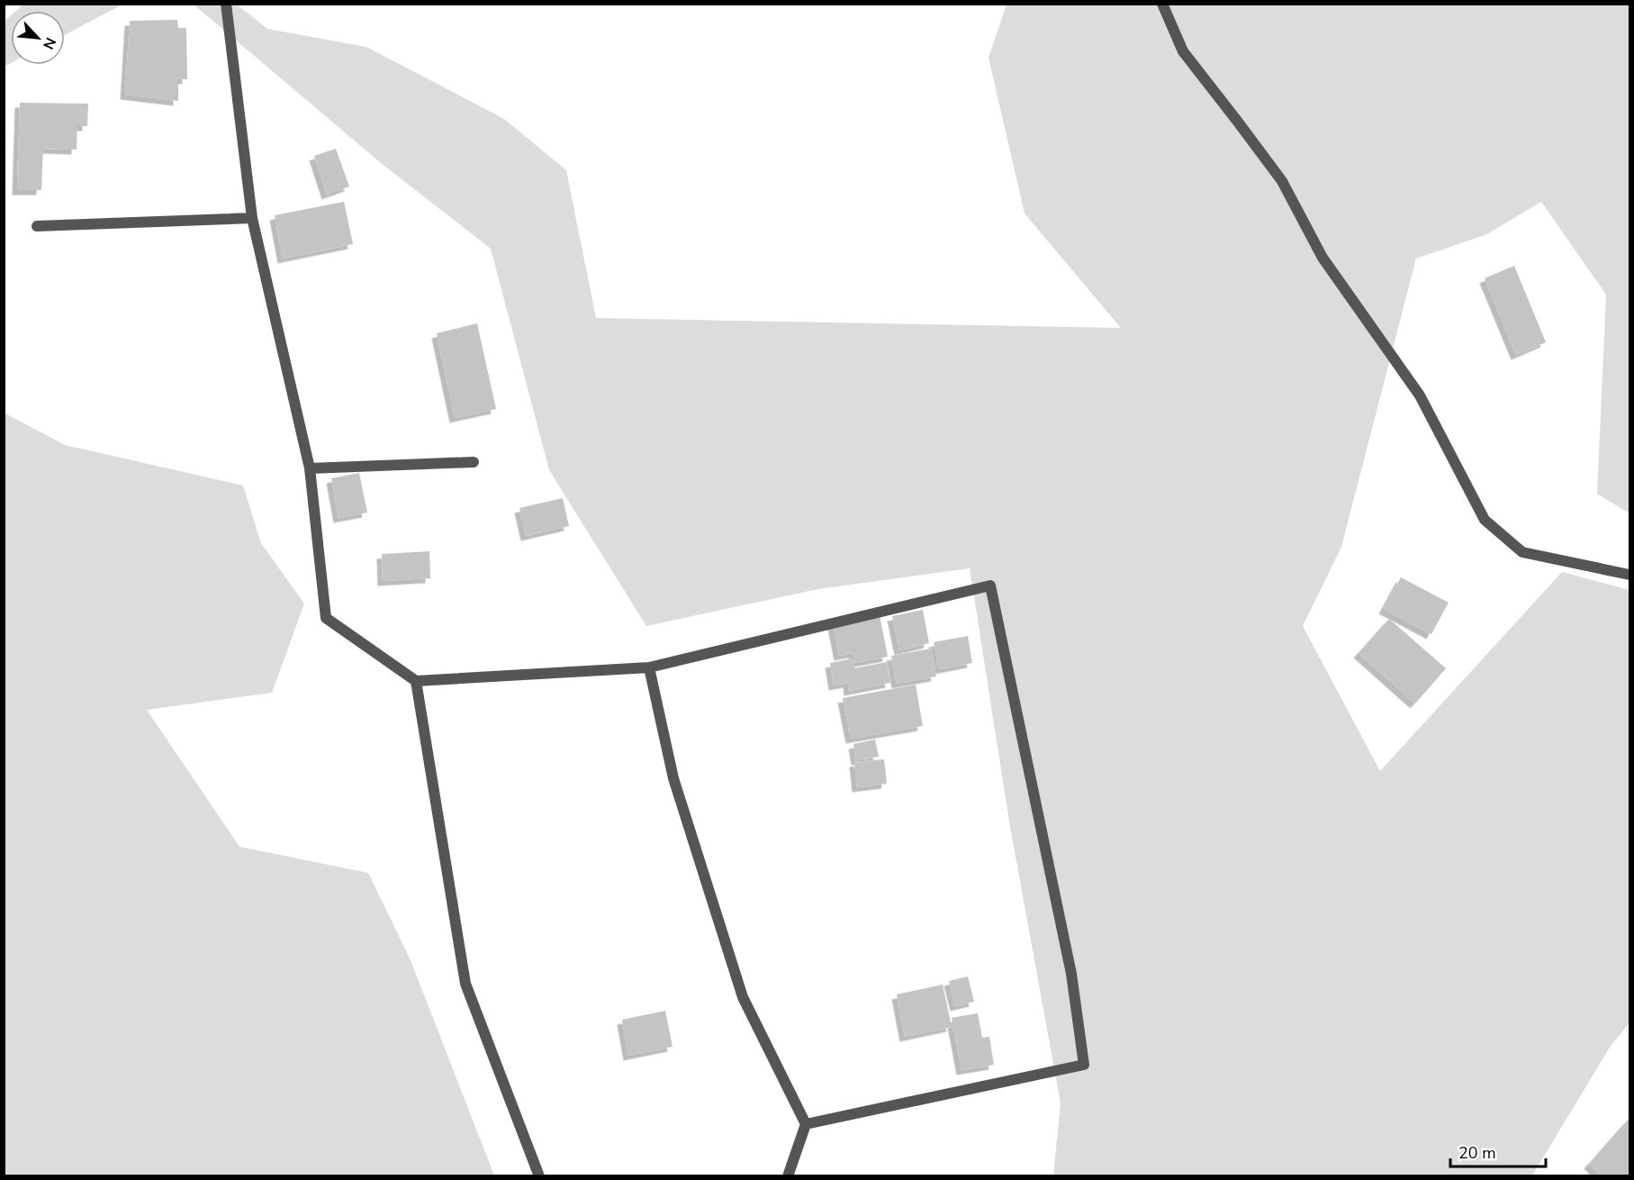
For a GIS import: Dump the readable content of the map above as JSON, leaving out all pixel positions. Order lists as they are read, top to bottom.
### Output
{
  "scale_bar": "20 m",
  "north": "bottom right"
}
